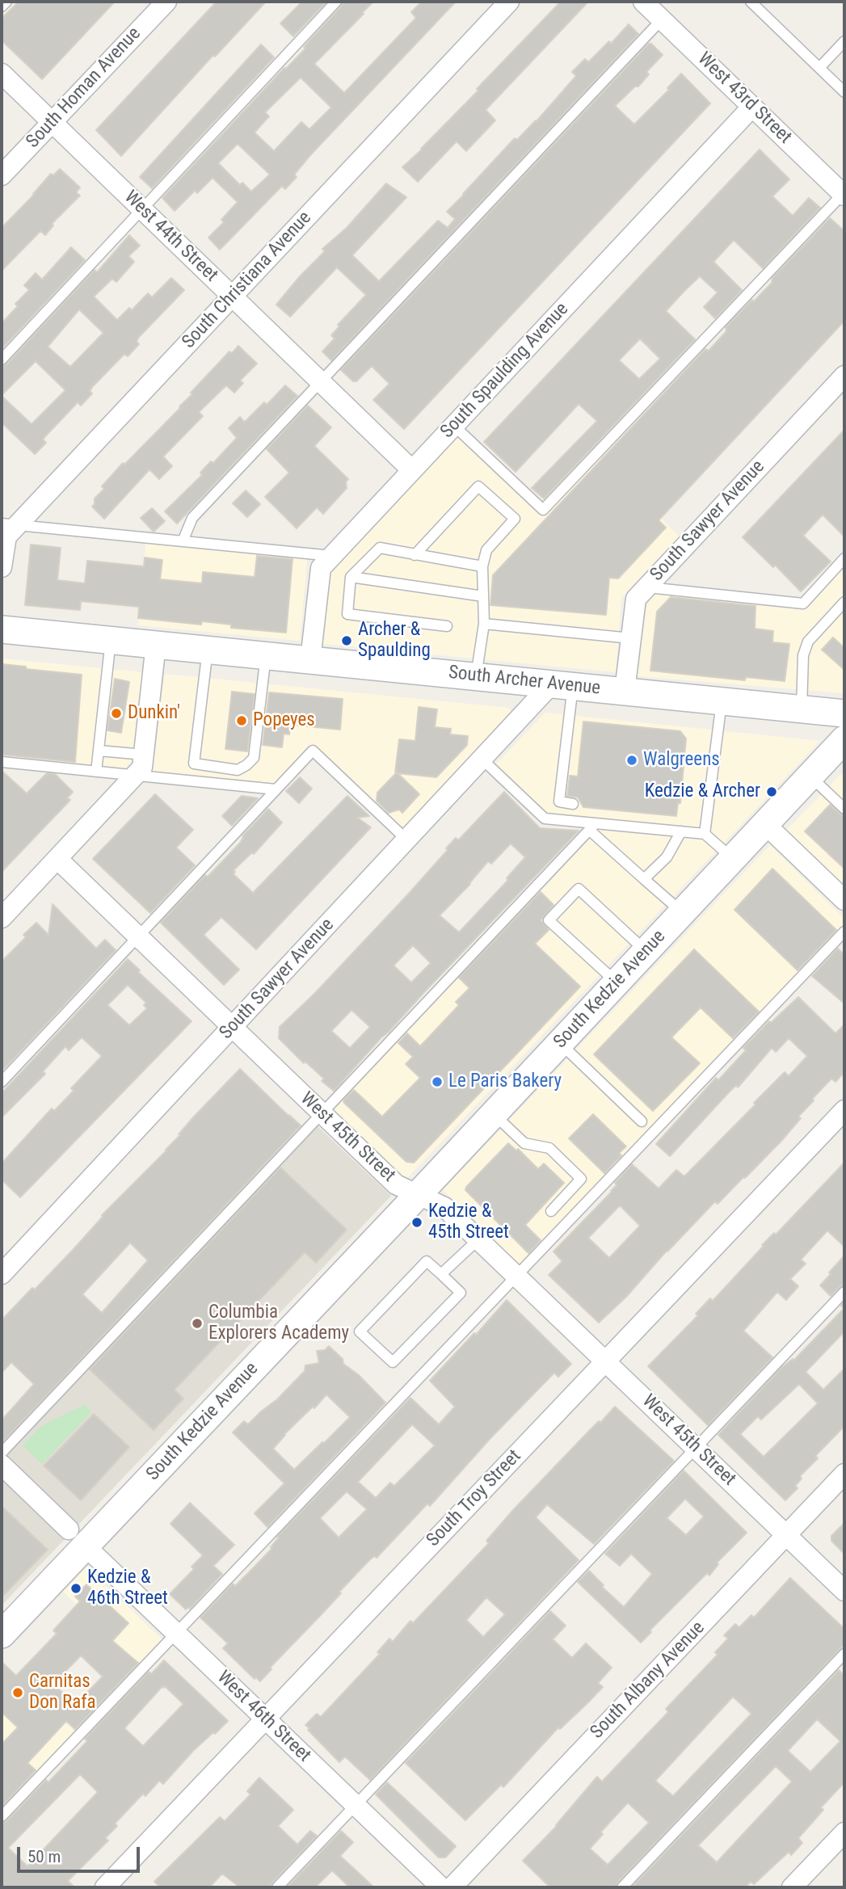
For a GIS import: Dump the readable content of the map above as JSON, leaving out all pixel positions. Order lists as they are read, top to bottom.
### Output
{
  "streets": {
    "main road": ["South Archer Avenue", "South Kedzie Avenue"],
    "street": [
      "South Homan Avenue",
      "West 43rd Street",
      "West 44th Street",
      "South Christiana Avenue",
      "South Spaulding Avenue",
      "South Sawyer Avenue",
      "West 45th Street",
      "South Troy Street",
      "South Albany Avenue",
      "West 46th Street"
    ]
  },
  "crossings": [
    ["South Homan Avenue", "West 44th Street"],
    ["West 43rd Street", "South Spaulding Avenue"],
    ["West 44th Street", "South Christiana Avenue"],
    ["West 44th Street", "South Spaulding Avenue"],
    ["South Spaulding Avenue", "South Archer Avenue"],
    ["South Sawyer Avenue", "South Archer Avenue"],
    ["South Sawyer Avenue", "West 45th Street"],
    ["South Kedzie Avenue", "West 45th Street"],
    ["South Kedzie Avenue", "West 46th Street"],
    ["West 45th Street", "South Troy Street"],
    ["West 45th Street", "South Albany Avenue"],
    ["South Troy Street", "West 46th Street"]
  ],
  "places": [
    "Archer & Spaulding",
    "Dunkin'",
    "Popeyes",
    "Walgreens",
    "Kedzie & Archer",
    "Le Paris Bakery",
    "Kedzie & 45th Street",
    "Columbia Explorers Academy",
    "Kedzie & 46th Street",
    "Carnitas Don Rafa"
  ],
  "scale_bar": "50 m"
}
